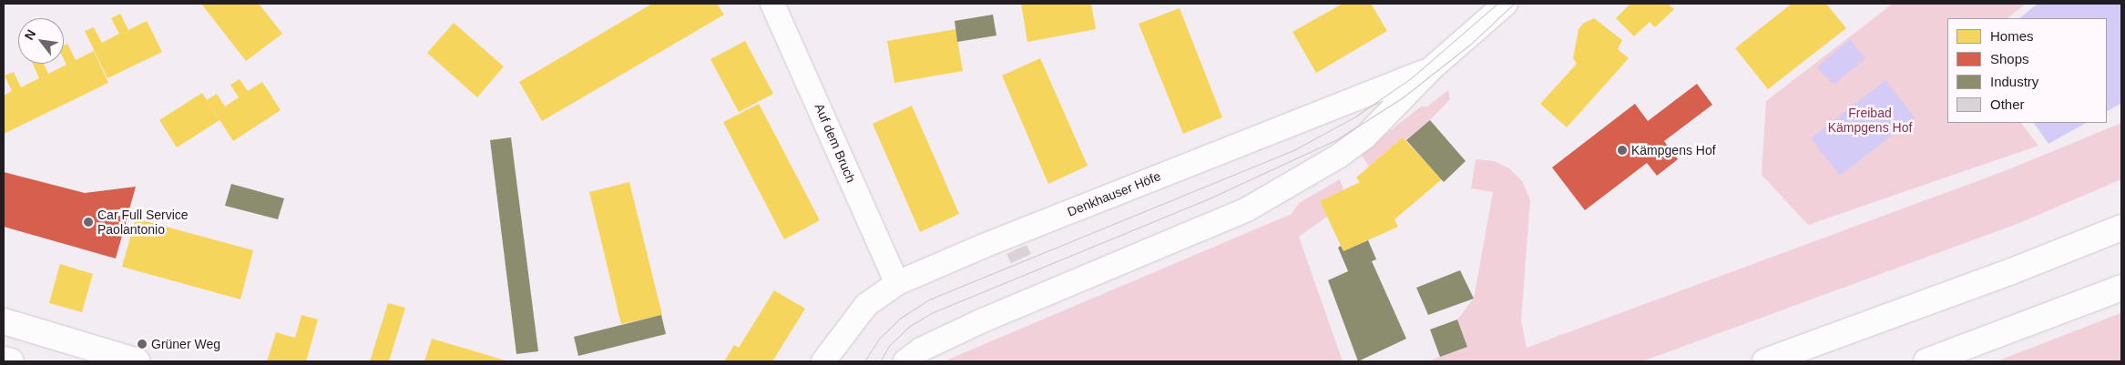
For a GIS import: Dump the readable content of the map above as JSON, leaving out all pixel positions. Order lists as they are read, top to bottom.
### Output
{
  "streets": {
    "street": ["Auf dem Bruch", "Denkhauser Höfe"]
  },
  "crossings": [
    ["Auf dem Bruch", "Denkhauser Höfe"]
  ],
  "parks": ["Freibad Kämpgens Hof"],
  "places": ["Kämpgens Hof", "Car Full Service Paolantonio", "Grüner Weg"],
  "legend": [
    "Homes",
    "Shops",
    "Industry",
    "Other"
  ],
  "north": "top left"
}
